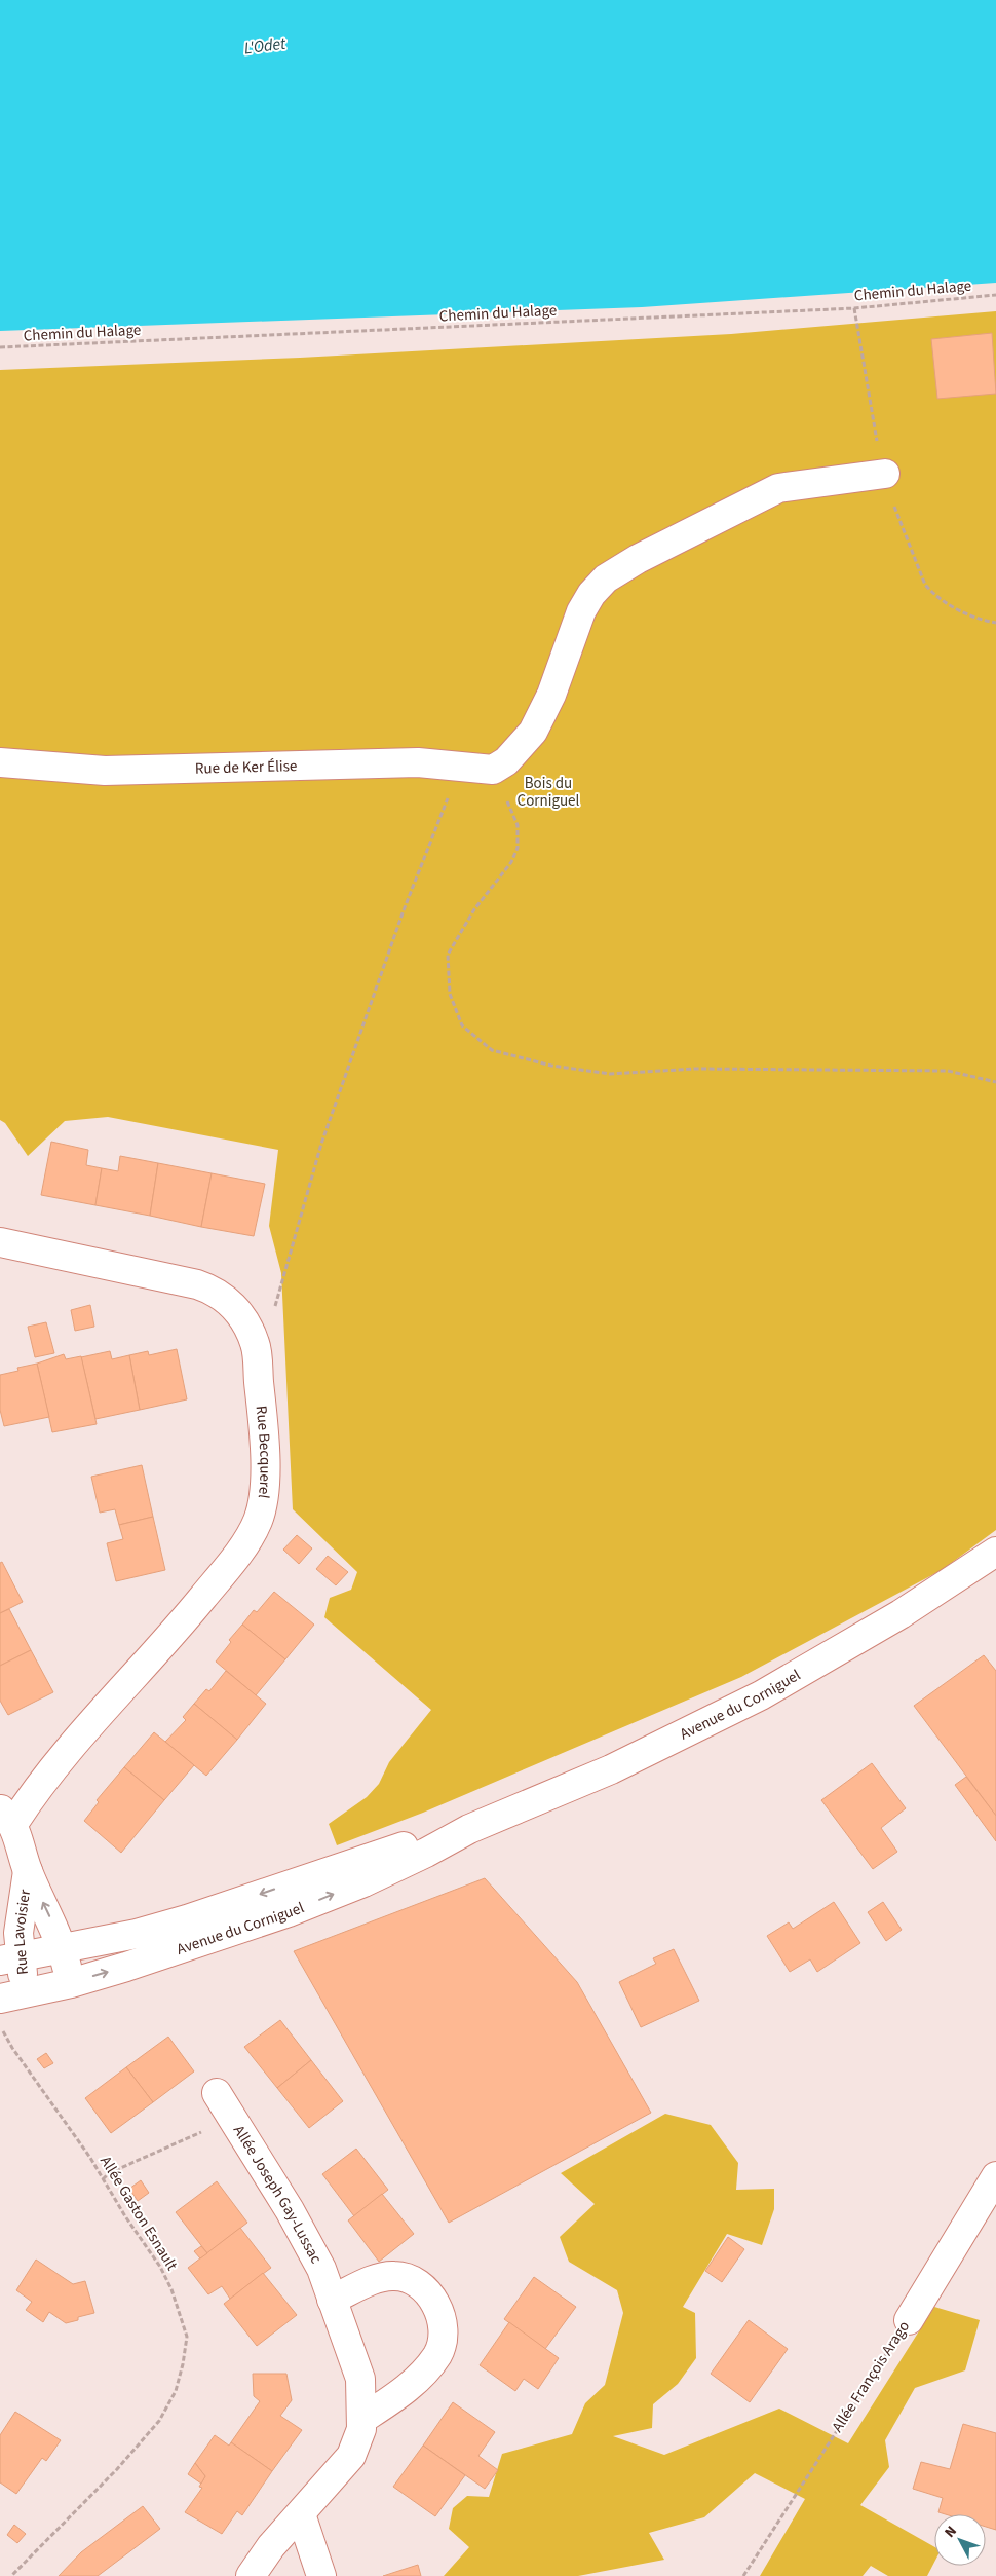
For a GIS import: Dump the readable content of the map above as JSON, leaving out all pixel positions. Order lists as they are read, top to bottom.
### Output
{
  "streets": {
    "street": [
      "Rue de Ker Élise",
      "Rue Becquerel",
      "Avenue du Corniguel",
      "Rue Lavoisier",
      "Allée Joseph Gay-Lussac",
      "Allée François Arago"
    ],
    "path": ["Chemin du Halage", "Allée Gaston Esnault"]
  },
  "crossings": [
    ["Rue Becquerel", "Rue Lavoisier"],
    ["Avenue du Corniguel", "Rue Lavoisier"],
    ["Avenue du Corniguel", "Allée Gaston Esnault"],
    ["Rue Lavoisier", "Allée Gaston Esnault"]
  ],
  "water": ["L'Odet"],
  "parks": ["Bois du Corniguel"],
  "north": "top left"
}
